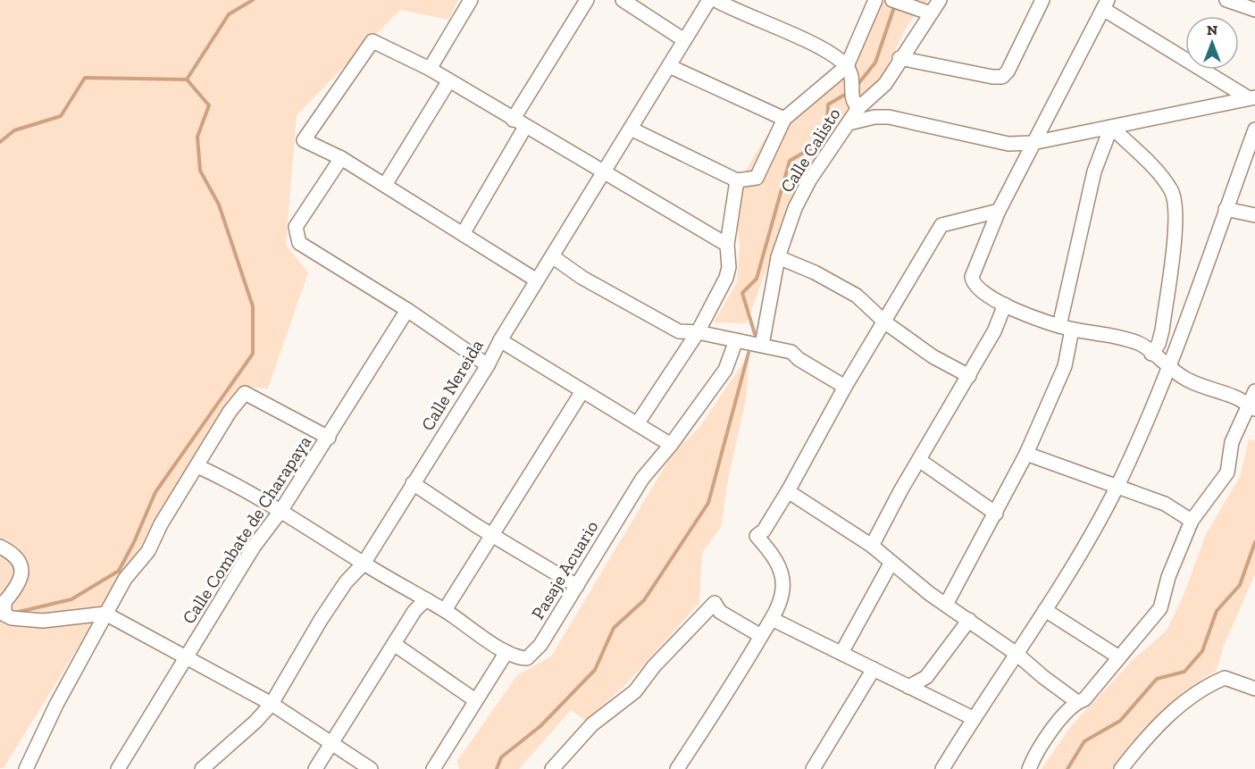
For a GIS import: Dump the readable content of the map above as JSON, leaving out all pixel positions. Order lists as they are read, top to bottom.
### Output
{
  "streets": {
    "street": [
      "Calle Calisto",
      "Calle Nereida",
      "Calle Combate de Charapaya",
      "Pasaje Acuario"
    ]
  },
  "crossings": [
    ["Calle Nereida", "Pasaje Acuario"],
    ["Calle Combate de Charapaya", "Pasaje Acuario"]
  ],
  "north": "top"
}
